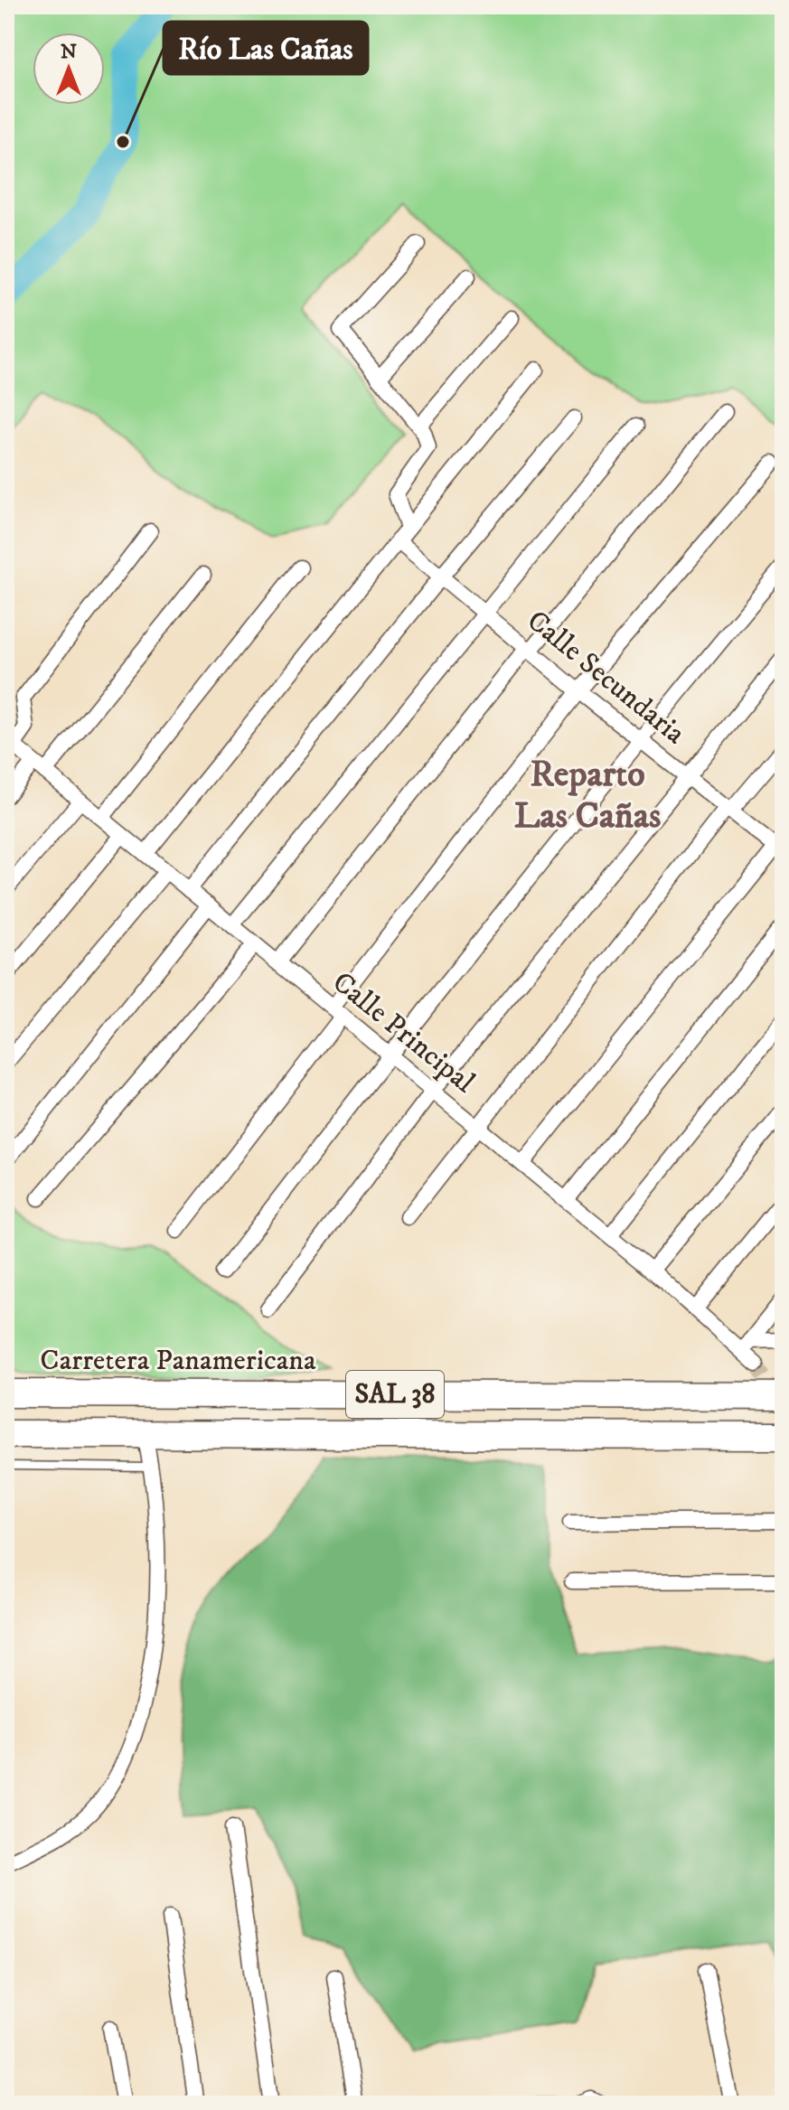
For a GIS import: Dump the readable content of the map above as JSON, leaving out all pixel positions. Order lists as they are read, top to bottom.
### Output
{
  "streets": {
    "highway": ["Carretera Panamericana", "SAL 38"],
    "street": ["Calle Secundaria", "Calle Principal"]
  },
  "districts": ["Reparto Las Cañas"],
  "places": ["Río Las Cañas"],
  "north": "top"
}
